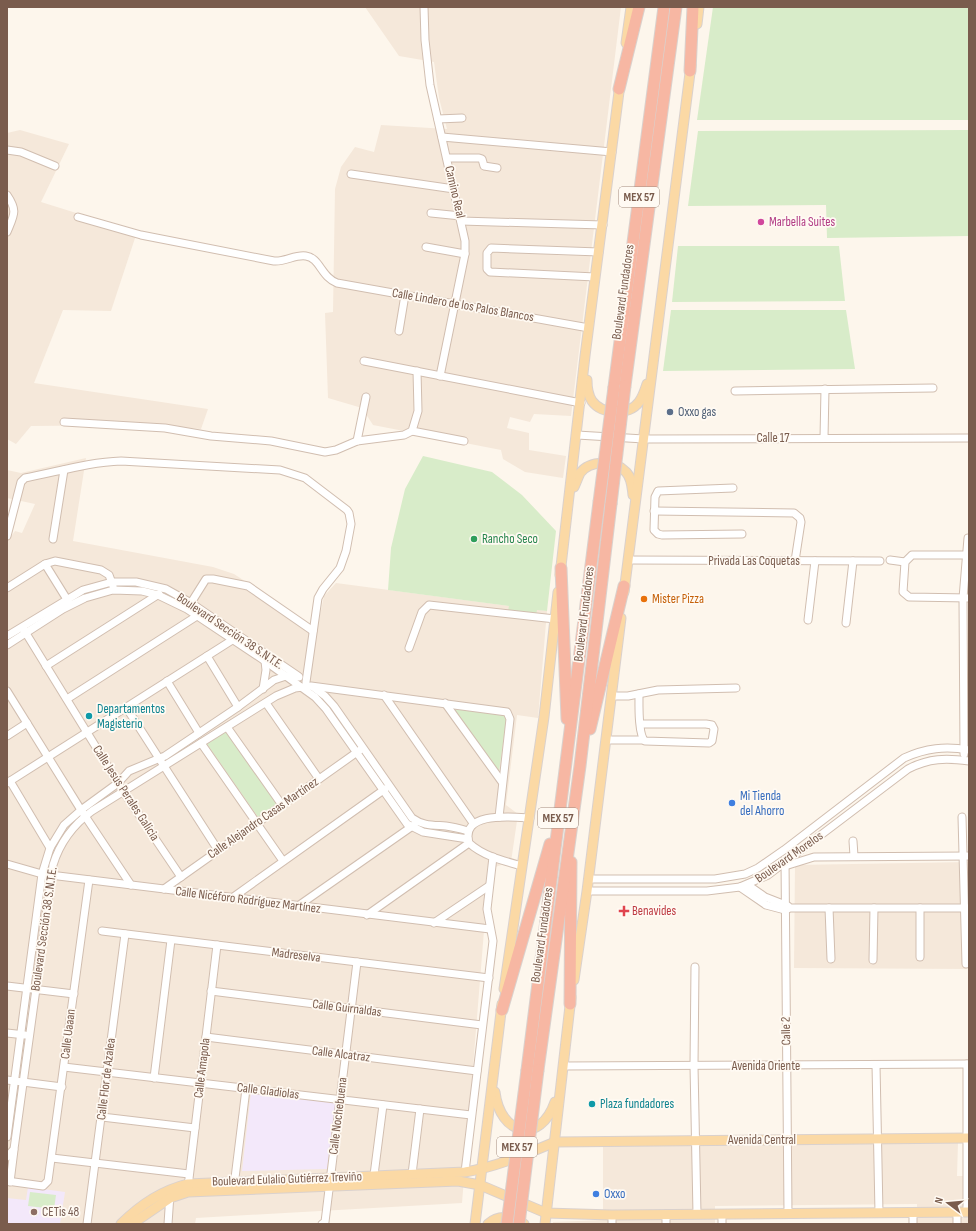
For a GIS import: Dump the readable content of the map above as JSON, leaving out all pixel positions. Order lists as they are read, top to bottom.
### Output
{
  "streets": {
    "highway": ["MEX 57", "Boulevard Fundadores"],
    "main road": ["Avenida Central", "Boulevard Eulalio Gutiérrez Treviño"],
    "street": [
      "Camino Real",
      "Calle Lindero de los Palos Blancos",
      "Calle 17",
      "Privada Las Coquetas",
      "Boulevard Sección 38 S.N.T.E.",
      "Calle Jesús Perales Galicia",
      "Calle Alejandro Casas Martínez",
      "Boulevard Morelos",
      "Calle Nicéforo Rodríguez Martínez",
      "Madreselva",
      "Calle Guirnaldas",
      "Calle 2",
      "Calle Uaaan",
      "Calle Alcatraz",
      "Avenida Oriente",
      "Calle Amapola",
      "Calle Flor de Azalea",
      "Calle Gladiolas",
      "Calle Nochebuena"
    ]
  },
  "crossings": [
    ["Camino Real", "Calle Lindero de los Palos Blancos"],
    ["Boulevard Sección 38 S.N.T.E.", "Calle Jesús Perales Galicia"],
    ["Boulevard Sección 38 S.N.T.E.", "Calle Alejandro Casas Martínez"],
    ["Boulevard Sección 38 S.N.T.E.", "Calle Nicéforo Rodríguez Martínez"],
    ["Boulevard Sección 38 S.N.T.E.", "Calle Uaaan"],
    ["Calle Jesús Perales Galicia", "Calle Alejandro Casas Martínez"],
    ["Calle Alejandro Casas Martínez", "Calle Nicéforo Rodríguez Martínez"],
    ["Boulevard Morelos", "Calle 2"],
    ["Calle Nicéforo Rodríguez Martínez", "Calle Uaaan"],
    ["Madreselva", "Calle Amapola"],
    ["Madreselva", "Calle Flor de Azalea"],
    ["Madreselva", "Calle Nochebuena"],
    ["Calle Guirnaldas", "Calle Amapola"],
    ["Calle Guirnaldas", "Calle Nochebuena"],
    ["Calle 2", "Avenida Oriente"],
    ["Calle 2", "Avenida Central"],
    ["Calle Uaaan", "Calle Gladiolas"],
    ["Calle Alcatraz", "Calle Amapola"],
    ["Calle Alcatraz", "Calle Nochebuena"],
    ["Calle Amapola", "Calle Gladiolas"],
    ["Calle Amapola", "Boulevard Eulalio Gutiérrez Treviño"],
    ["Calle Flor de Azalea", "Calle Gladiolas"],
    ["Calle Gladiolas", "Calle Nochebuena"],
    ["Calle Nochebuena", "Boulevard Eulalio Gutiérrez Treviño"],
    ["Avenida Central", "Boulevard Eulalio Gutiérrez Treviño"]
  ],
  "places": {
    "other": [
      "Marbella Suites",
      "Oxxo gas",
      "Rancho Seco",
      "Mister Pizza",
      "Departamentos Magisterio",
      "Mi Tienda del Ahorro",
      "Plaza fundadores",
      "Oxxo",
      "CETis 48"
    ],
    "health": ["Benavides"]
  },
  "north": "left"
}
